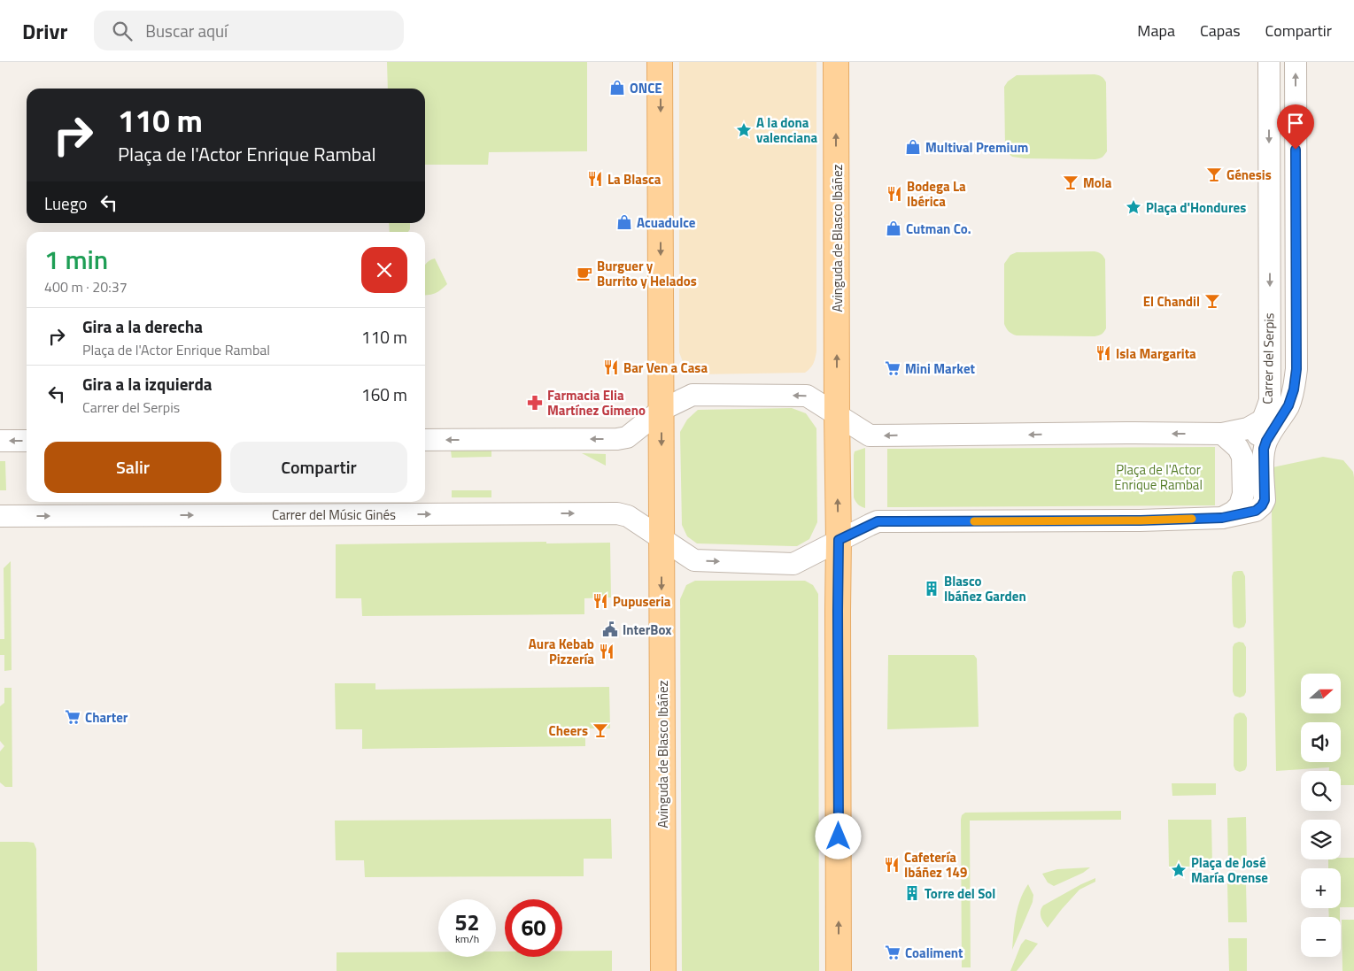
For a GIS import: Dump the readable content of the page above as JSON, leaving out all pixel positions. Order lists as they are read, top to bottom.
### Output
{
  "streets": {
    "main road": ["Avinguda de Blasco Ibáñez"],
    "street": ["Carrer del Serpis", "Carrer del Músic Ginés"]
  },
  "crossings": [
    ["Avinguda de Blasco Ibáñez", "Carrer del Músic Ginés"]
  ],
  "parks": ["Plaça de l'Actor Enrique Rambal"],
  "places": {
    "shop": [
      "ONCE",
      "Multival Premium",
      "Acuadulce",
      "Cutman Co."
    ],
    "place": ["A la dona valenciana", "Plaça d'Hondures", "Plaça de José María Orense"],
    "bar": [
      "Génesis",
      "Mola",
      "El Chandil",
      "Cheers"
    ],
    "restaurant": [
      "La Blasca",
      "Bodega La Ibérica",
      "Isla Margarita",
      "Bar Ven a Casa",
      "Pupuseria",
      "Aura Kebab Pizzería",
      "Cafetería Ibáñez 149"
    ],
    "cafe": ["Burguer y Burrito y Helados"],
    "supermarket": ["Mini Market", "Charter", "Coaliment"],
    "pharmacy": ["Farmacia Elia Martínez Gimeno"],
    "building": ["Blasco Ibáñez Garden", "Torre del Sol"],
    "public building": ["InterBox"]
  },
  "north": "right",
  "page": {
    "header": "Drivr",
    "search": "Buscar aquí",
    "nav": ["Mapa", "Capas", "Compartir"],
    "turn": ["110 m", "Plaça de l'Actor Enrique Rambal"],
    "then": "Luego",
    "heading": ["1 min", "400 m · 20:37"],
    "list": [
      {
        "name": "Gira a la derecha",
        "note": "Plaça de l'Actor Enrique Rambal",
        "value": "110 m"
      },
      {
        "name": "Gira a la izquierda",
        "note": "Carrer del Serpis",
        "value": "160 m"
      }
    ],
    "buttons": ["Salir", "Compartir"],
    "map_buttons": ["+", "−"],
    "speed": "52 km/h",
    "limit": "60"
  }
}
